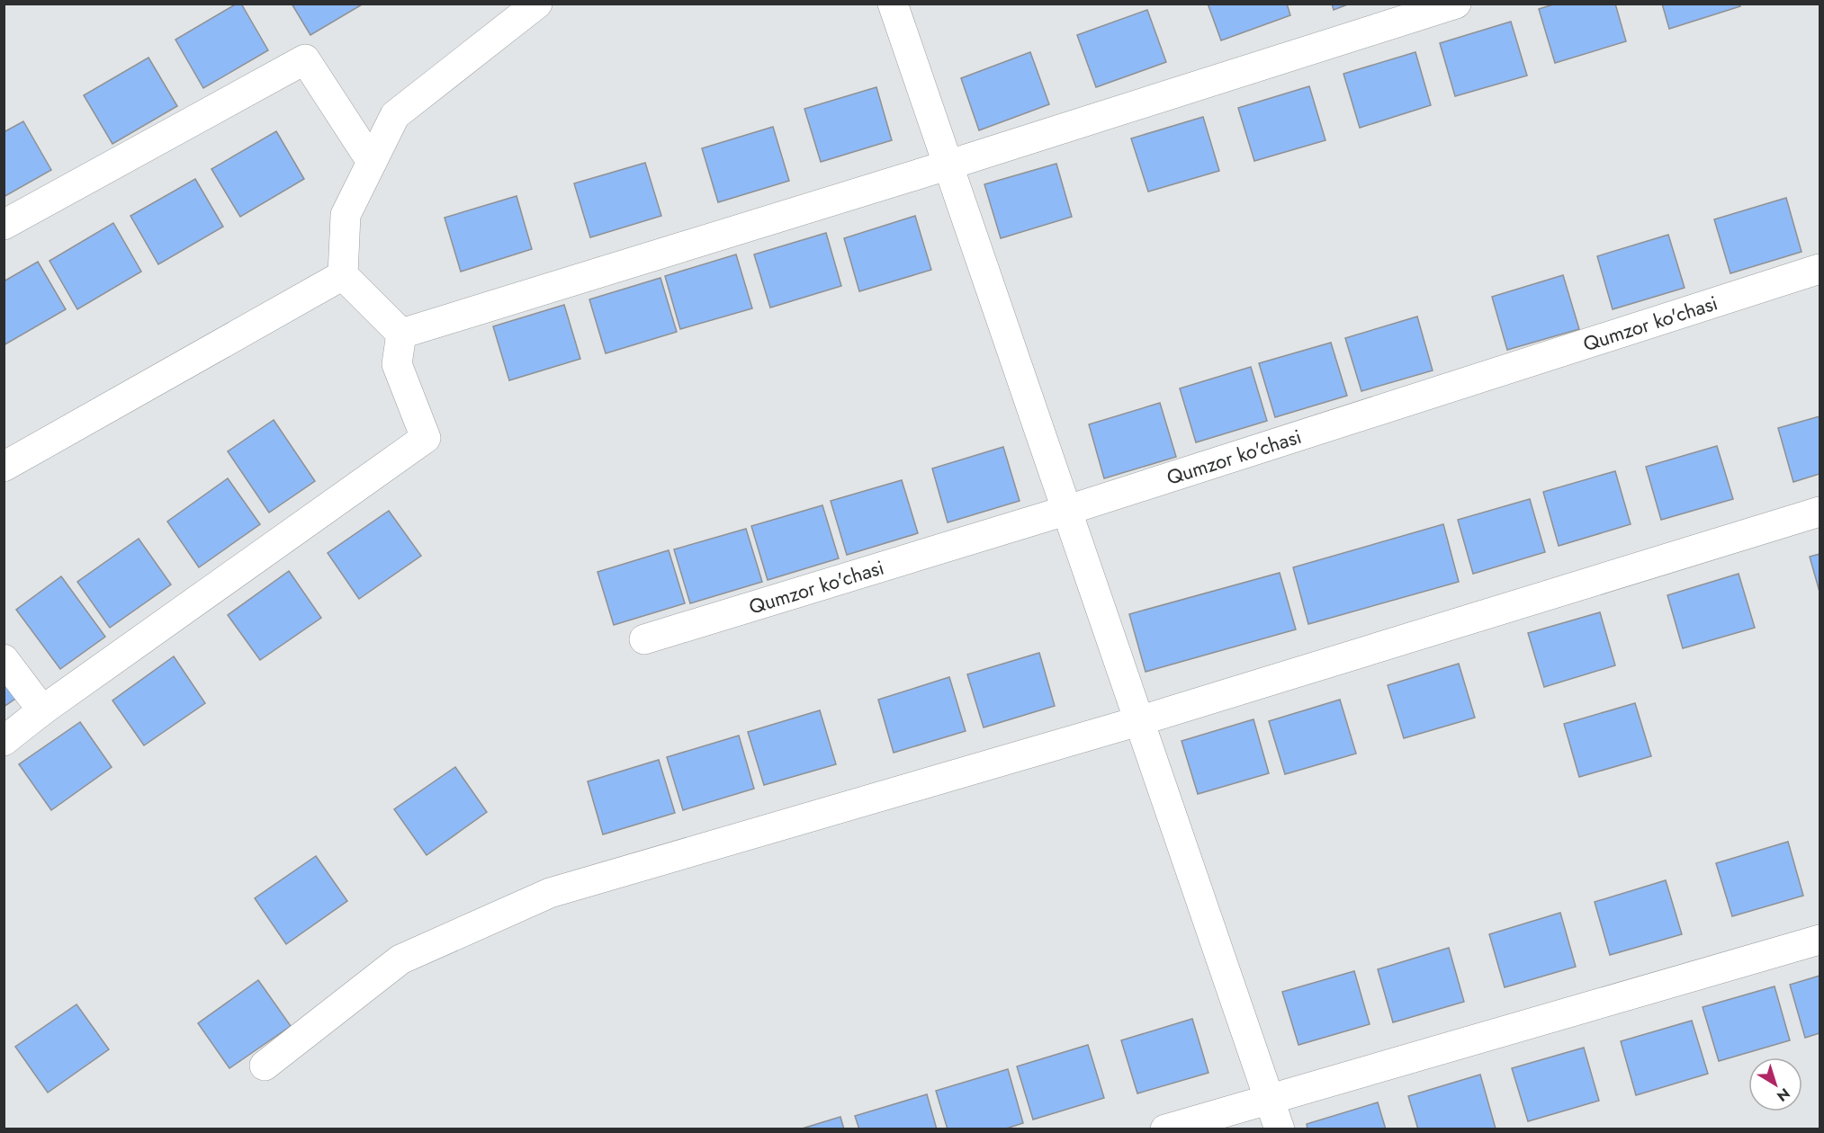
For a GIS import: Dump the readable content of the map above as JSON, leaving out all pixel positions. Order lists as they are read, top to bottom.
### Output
{
  "streets": {
    "street": ["Qumzor ko'chasi"]
  },
  "north": "bottom right"
}
